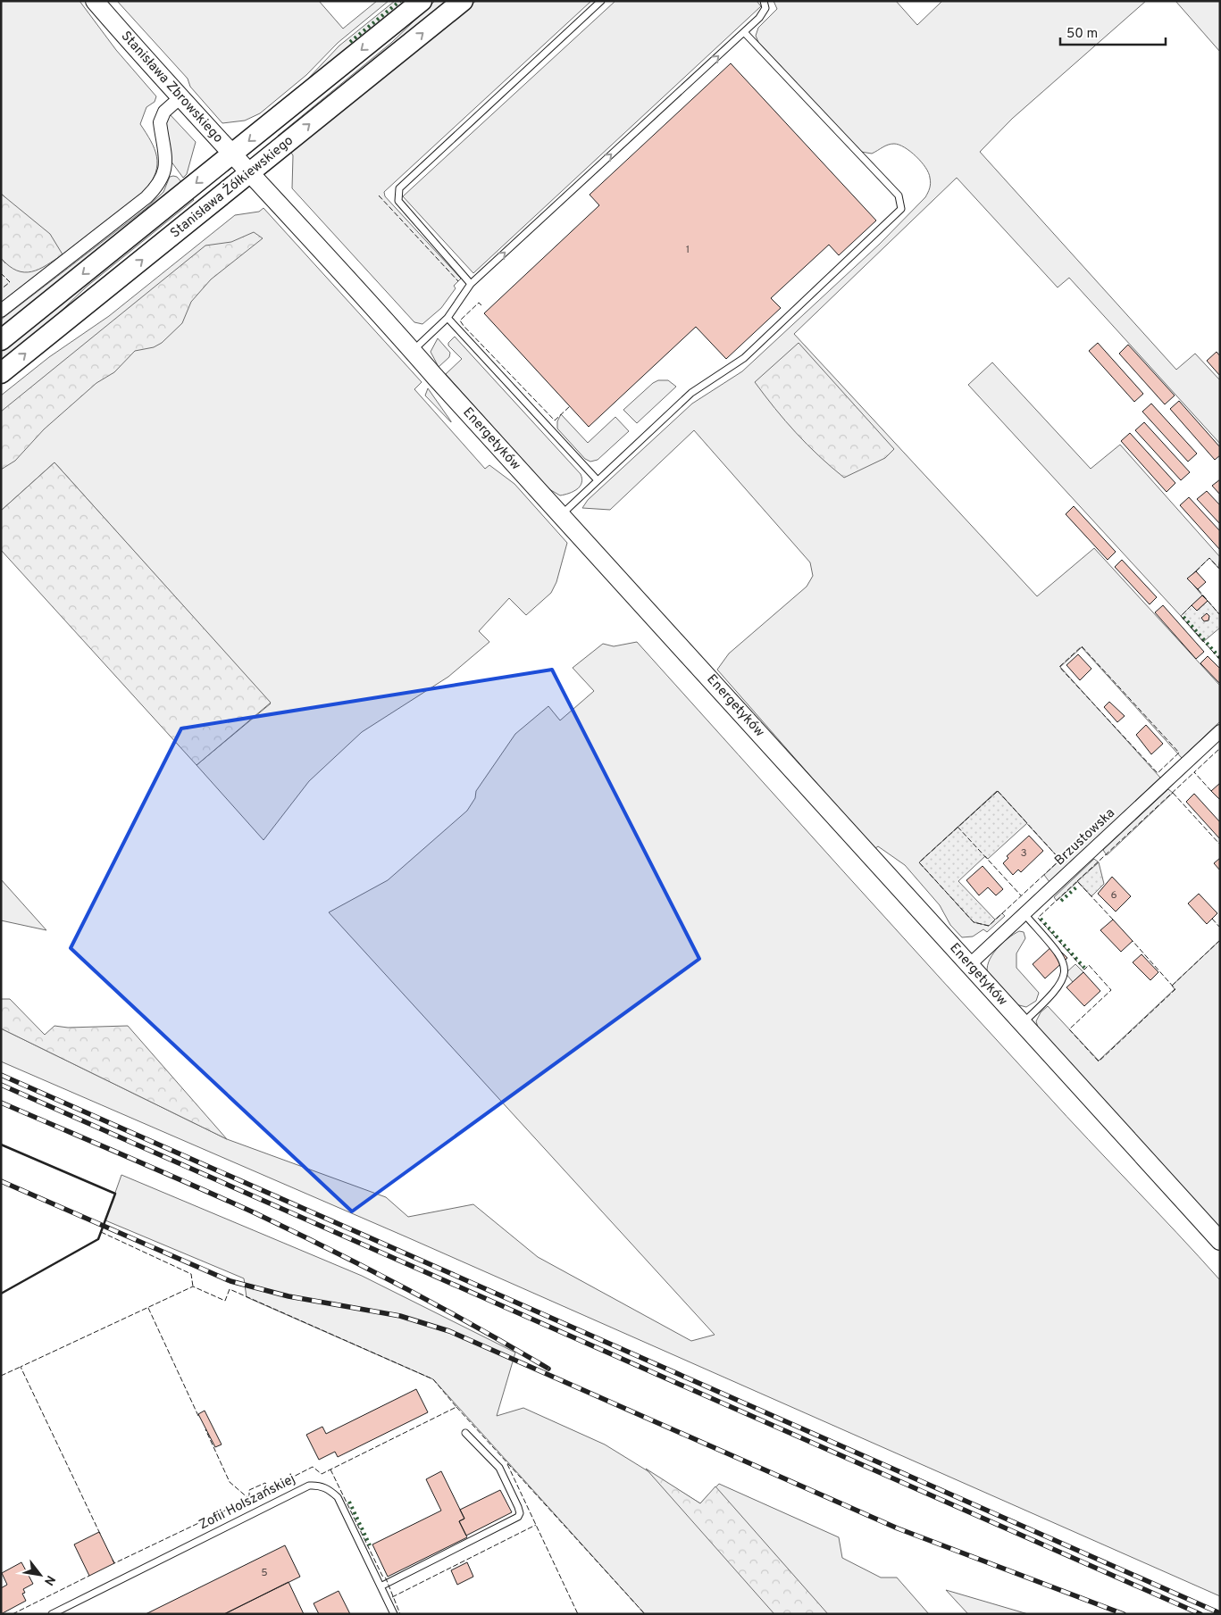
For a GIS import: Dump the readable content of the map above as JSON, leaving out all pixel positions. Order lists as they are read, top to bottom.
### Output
{
  "streets": {
    "main road": ["Stanisława Zbrowskiego", "Stanisława Żółkiewskiego", "Energetyków"],
    "street": ["Brzustowska"],
    "lane": ["Zofii Holszańskiej"]
  },
  "crossings": [
    ["Stanisława Zbrowskiego", "Stanisława Żółkiewskiego"],
    ["Stanisława Zbrowskiego", "Energetyków"],
    ["Stanisława Żółkiewskiego", "Energetyków"],
    ["Energetyków", "Brzustowska"]
  ],
  "house_numbers": [
    "1",
    "3",
    "6",
    "5"
  ],
  "scale_bar": "50 m",
  "north": "bottom right"
}
